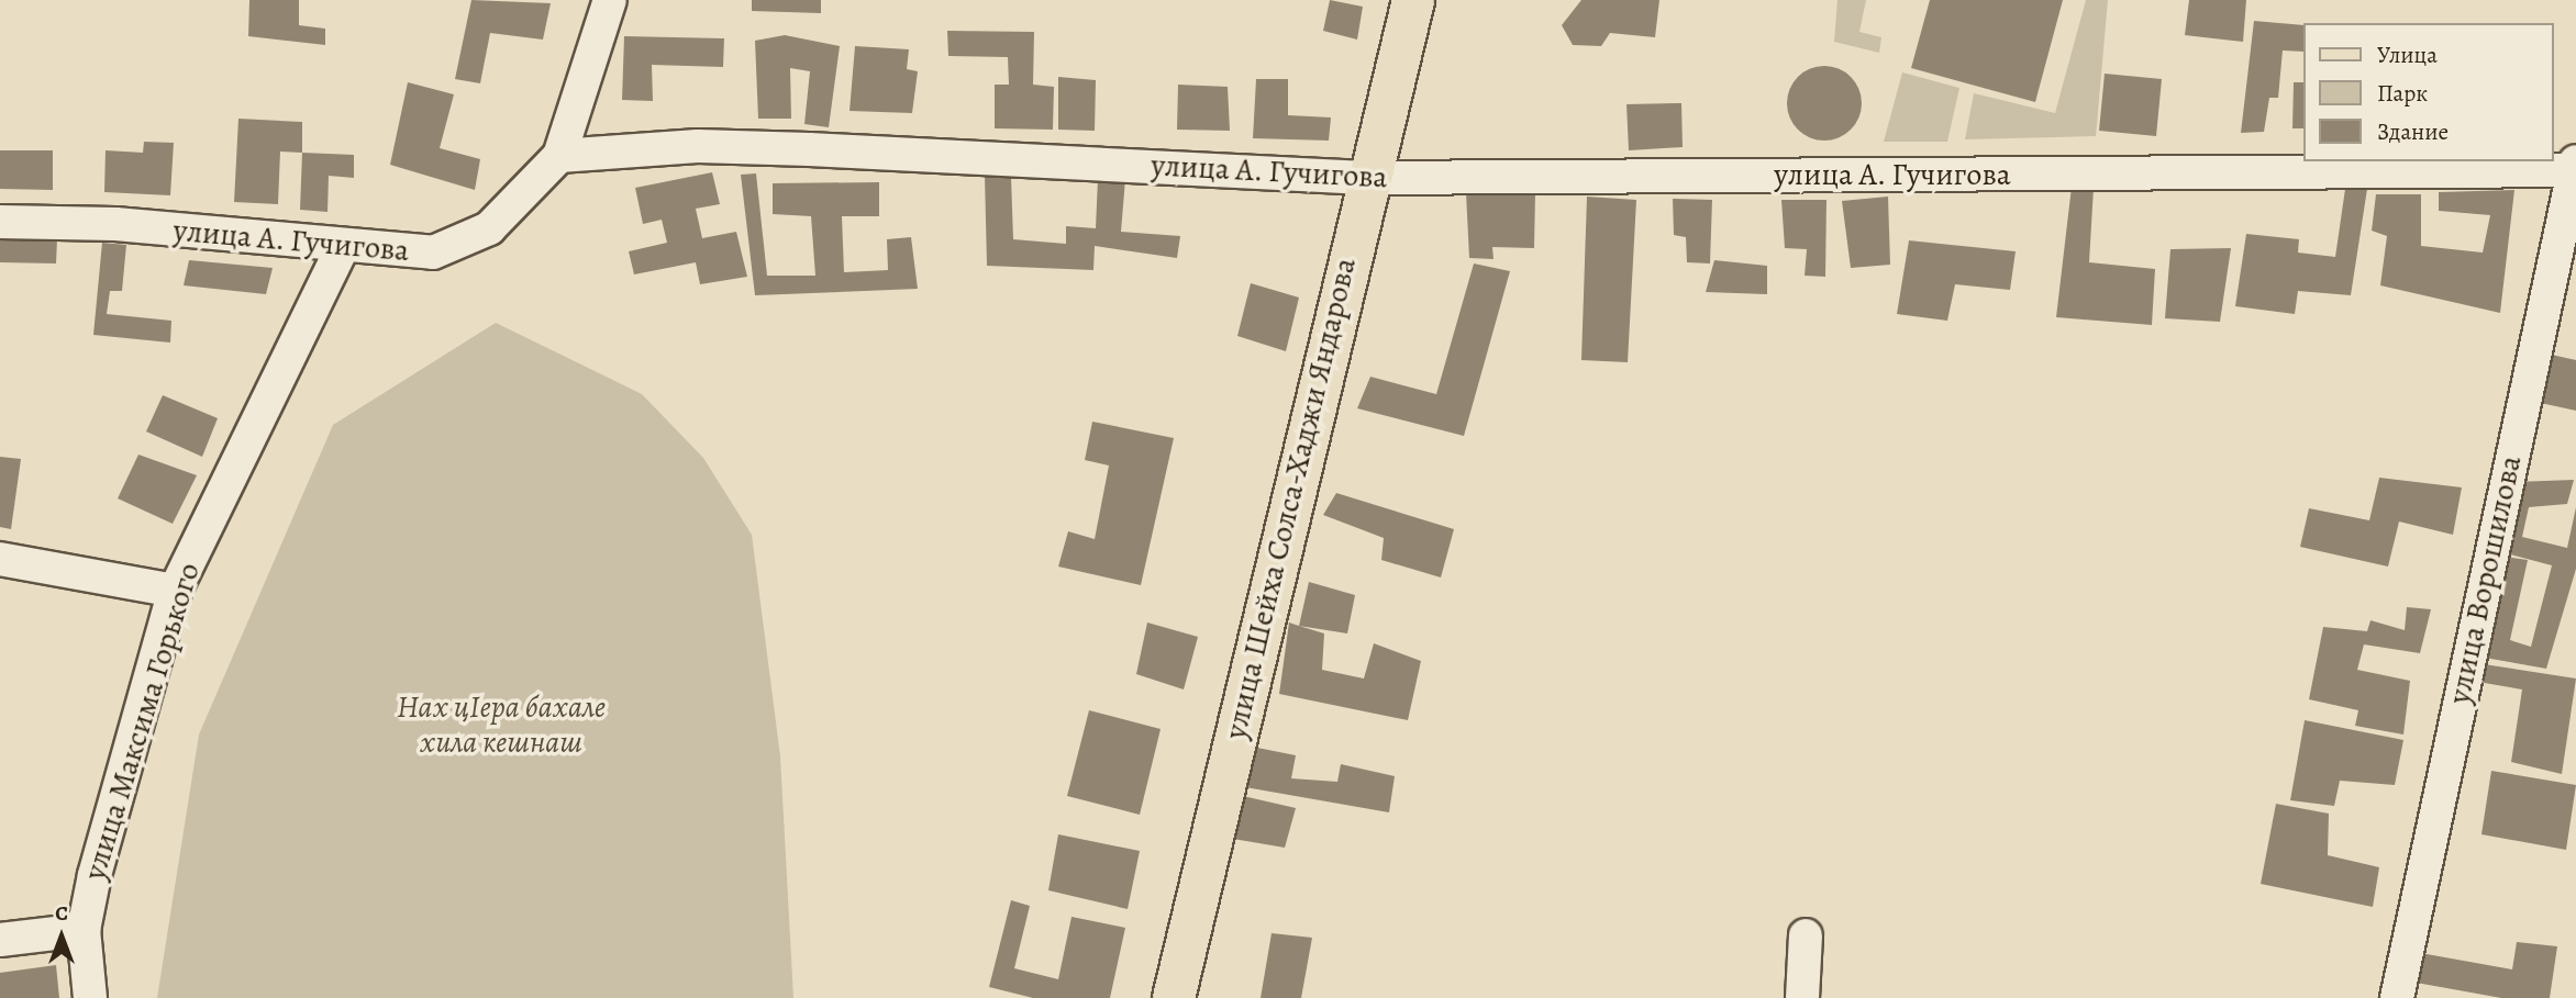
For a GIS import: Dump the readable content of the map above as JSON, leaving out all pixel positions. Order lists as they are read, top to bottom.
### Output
{
  "streets": {
    "main road": ["улица Шейха Солса-Хаджи Яндарова"],
    "street": ["улица А. Гучигова", "улица Ворошилова", "улица Максима Горького"]
  },
  "crossings": [
    ["улица А. Гучигова", "улица Шейха Солса-Хаджи Яндарова"],
    ["улица А. Гучигова", "улица Ворошилова"],
    ["улица А. Гучигова", "улица Максима Горького"]
  ],
  "parks": ["Нах цIера бахале хила кешнаш"],
  "legend": ["Улица", "Парк", "Здание"],
  "north": "top"
}
